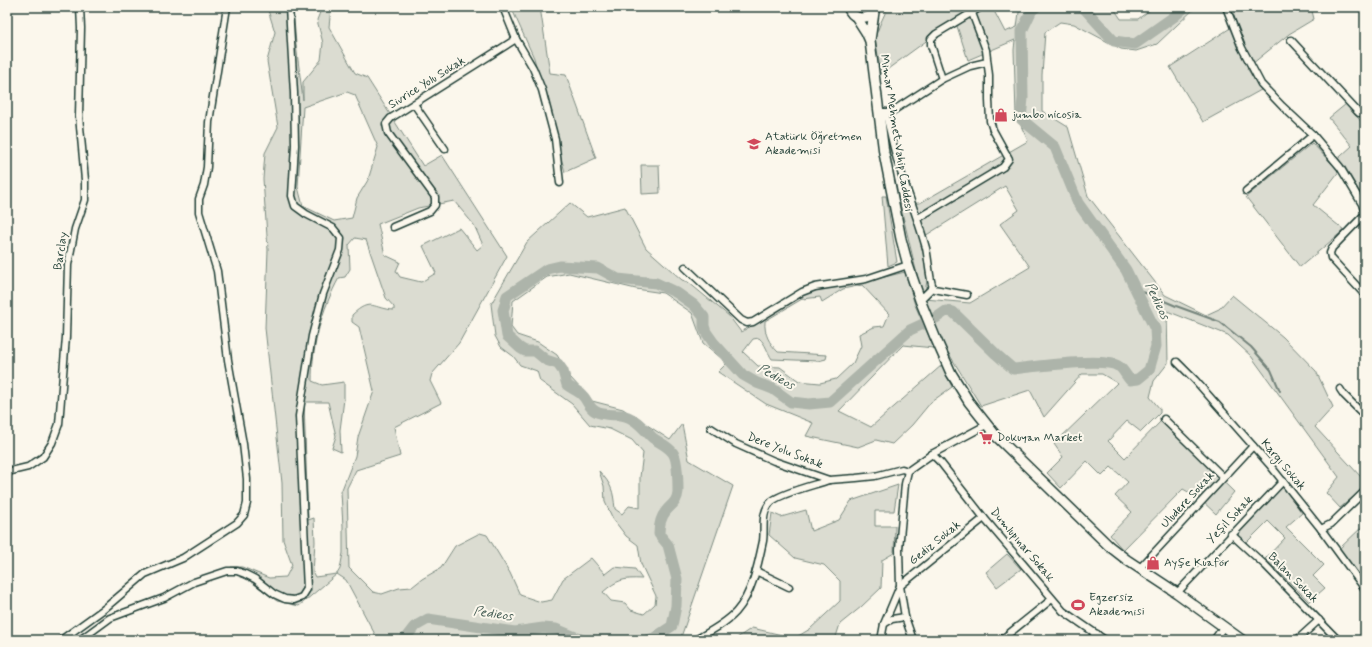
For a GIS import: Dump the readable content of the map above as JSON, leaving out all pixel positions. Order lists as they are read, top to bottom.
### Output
{
  "streets": {
    "main road": ["Mimar Mehmet Vahip Caddesi"],
    "street": [
      "Sivrice Yolu Sokak",
      "Barclay",
      "Dere Yolu Sokak",
      "Kargı Sokak",
      "Uludere Sokak",
      "Yeşil Sokak",
      "Gediz Sokak",
      "Dumlupınar Sokak",
      "Balan Sokak"
    ]
  },
  "crossings": [
    ["Mimar Mehmet Vahip Caddesi", "Uludere Sokak"],
    ["Mimar Mehmet Vahip Caddesi", "Yeşil Sokak"],
    ["Kargı Sokak", "Uludere Sokak"],
    ["Kargı Sokak", "Yeşil Sokak"],
    ["Yeşil Sokak", "Balan Sokak"],
    ["Gediz Sokak", "Dumlupınar Sokak"]
  ],
  "water": ["Pedieos"],
  "places": {
    "shop": ["jumbo nicosia", "Ayşe Kuaför"],
    "school or university": ["Atatürk Öğretmen Akademisi"],
    "supermarket": ["Dokuyan Market"],
    "sports": ["Egzersiz Akademisi"]
  }
}
